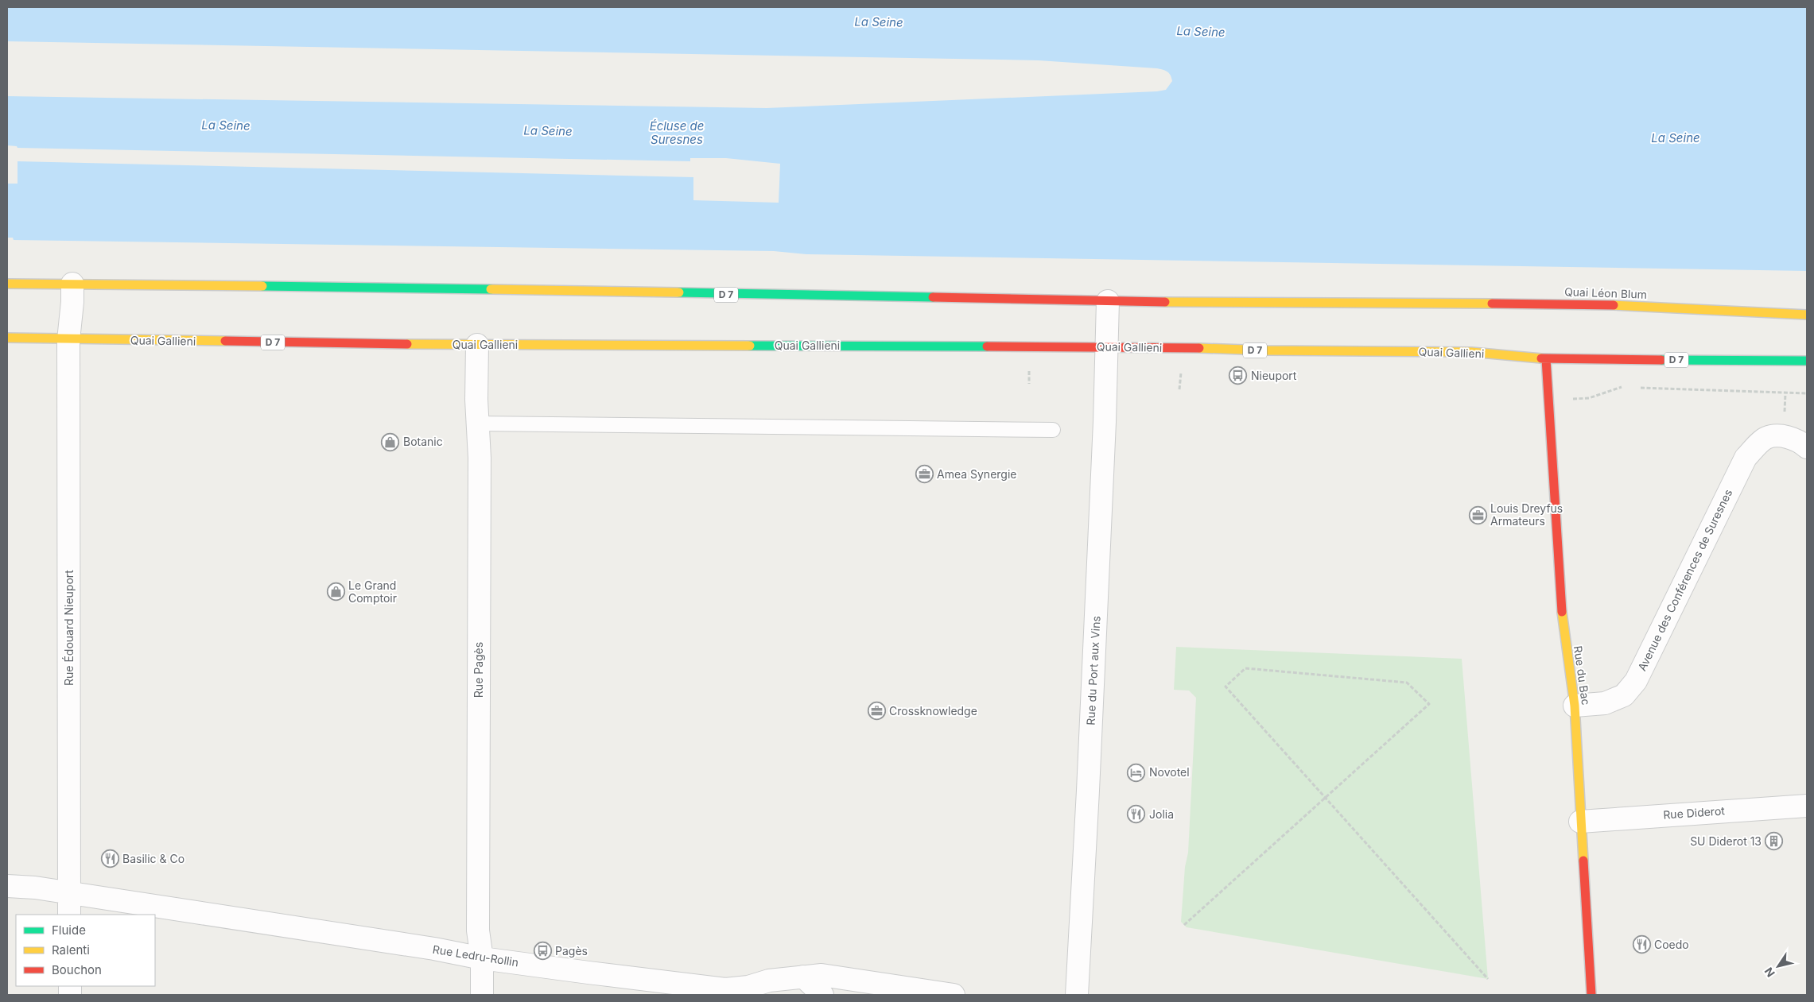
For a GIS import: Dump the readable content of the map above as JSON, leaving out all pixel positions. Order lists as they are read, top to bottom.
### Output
{
  "streets": {
    "main road": [
      "Quai Léon Blum",
      "D 7",
      "Quai Gallieni",
      "Rue du Bac"
    ],
    "street": [
      "Avenue des Conférences de Suresnes",
      "Rue Édouard Nieuport",
      "Rue Pagès",
      "Rue du Port aux Vins",
      "Rue Diderot",
      "Rue Ledru-Rollin"
    ]
  },
  "crossings": [
    ["Quai Léon Blum", "D 7"],
    ["Quai Léon Blum", "Rue du Port aux Vins"],
    ["D 7", "Quai Gallieni"],
    ["D 7", "Rue du Port aux Vins"],
    ["D 7", "Rue du Bac"],
    ["Quai Gallieni", "Rue Édouard Nieuport"],
    ["Quai Gallieni", "Rue Pagès"],
    ["Quai Gallieni", "Rue du Port aux Vins"],
    ["Quai Gallieni", "Rue du Bac"],
    ["Avenue des Conférences de Suresnes", "Rue du Bac"],
    ["Rue Édouard Nieuport", "Rue Ledru-Rollin"],
    ["Rue Pagès", "Rue Ledru-Rollin"],
    ["Rue du Bac", "Rue Diderot"]
  ],
  "water": ["La Seine", "Écluse de Suresnes"],
  "places": {
    "bus stop": ["Nieuport", "Pagès"],
    "shop": ["Botanic", "Le Grand Comptoir"],
    "office": ["Amea Synergie", "Louis Dreyfus Armateurs", "Crossknowledge"],
    "hotel": ["Novotel"],
    "restaurant": ["Jolia", "Basilic & Co", "Coedo"],
    "building": ["SU Diderot 13"]
  },
  "legend": ["Fluide", "Ralenti", "Bouchon"],
  "north": "bottom left"
}
